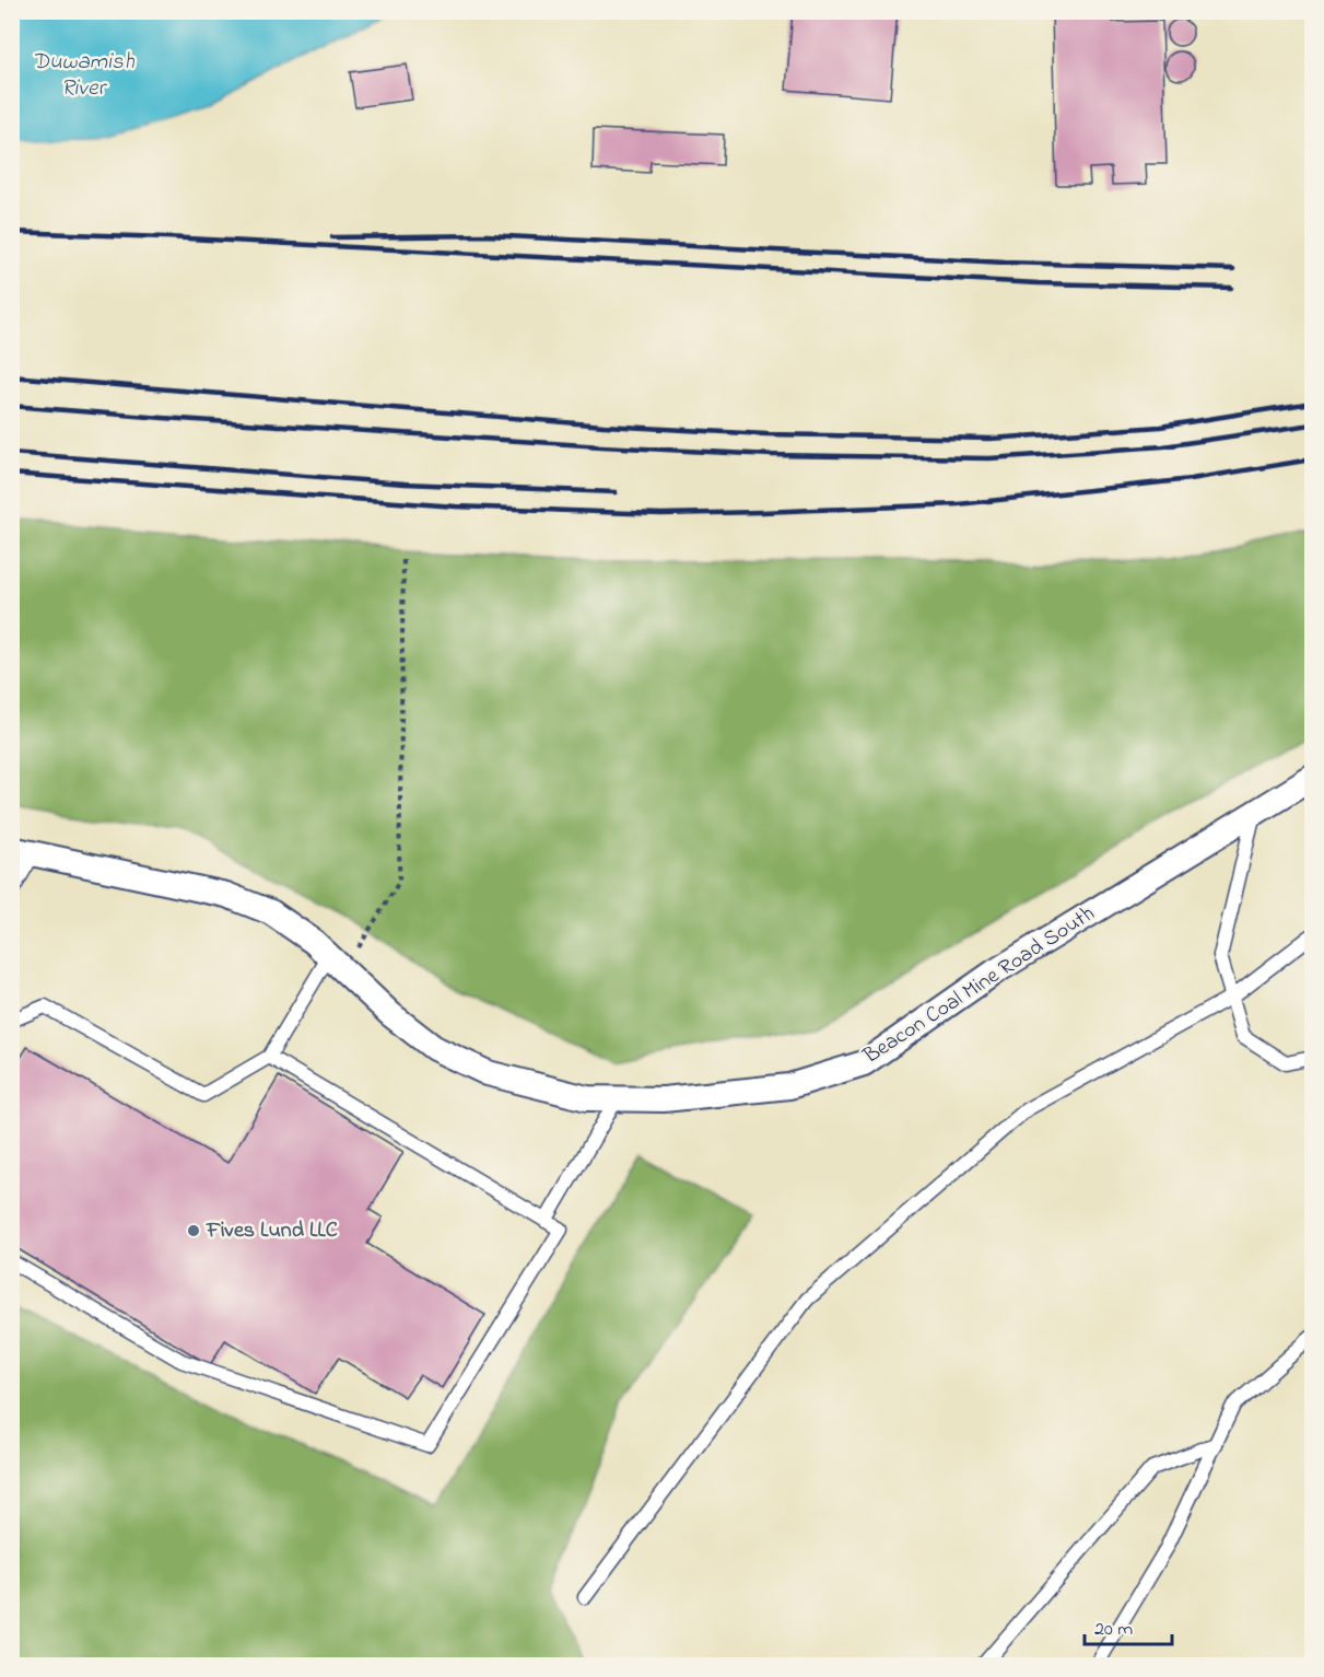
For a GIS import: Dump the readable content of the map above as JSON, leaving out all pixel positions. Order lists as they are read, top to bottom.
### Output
{
  "streets": {
    "street": ["Beacon Coal Mine Road South"]
  },
  "water": ["Duwamish River"],
  "places": ["Fives Lund LLC"],
  "scale_bar": "20 m"
}
